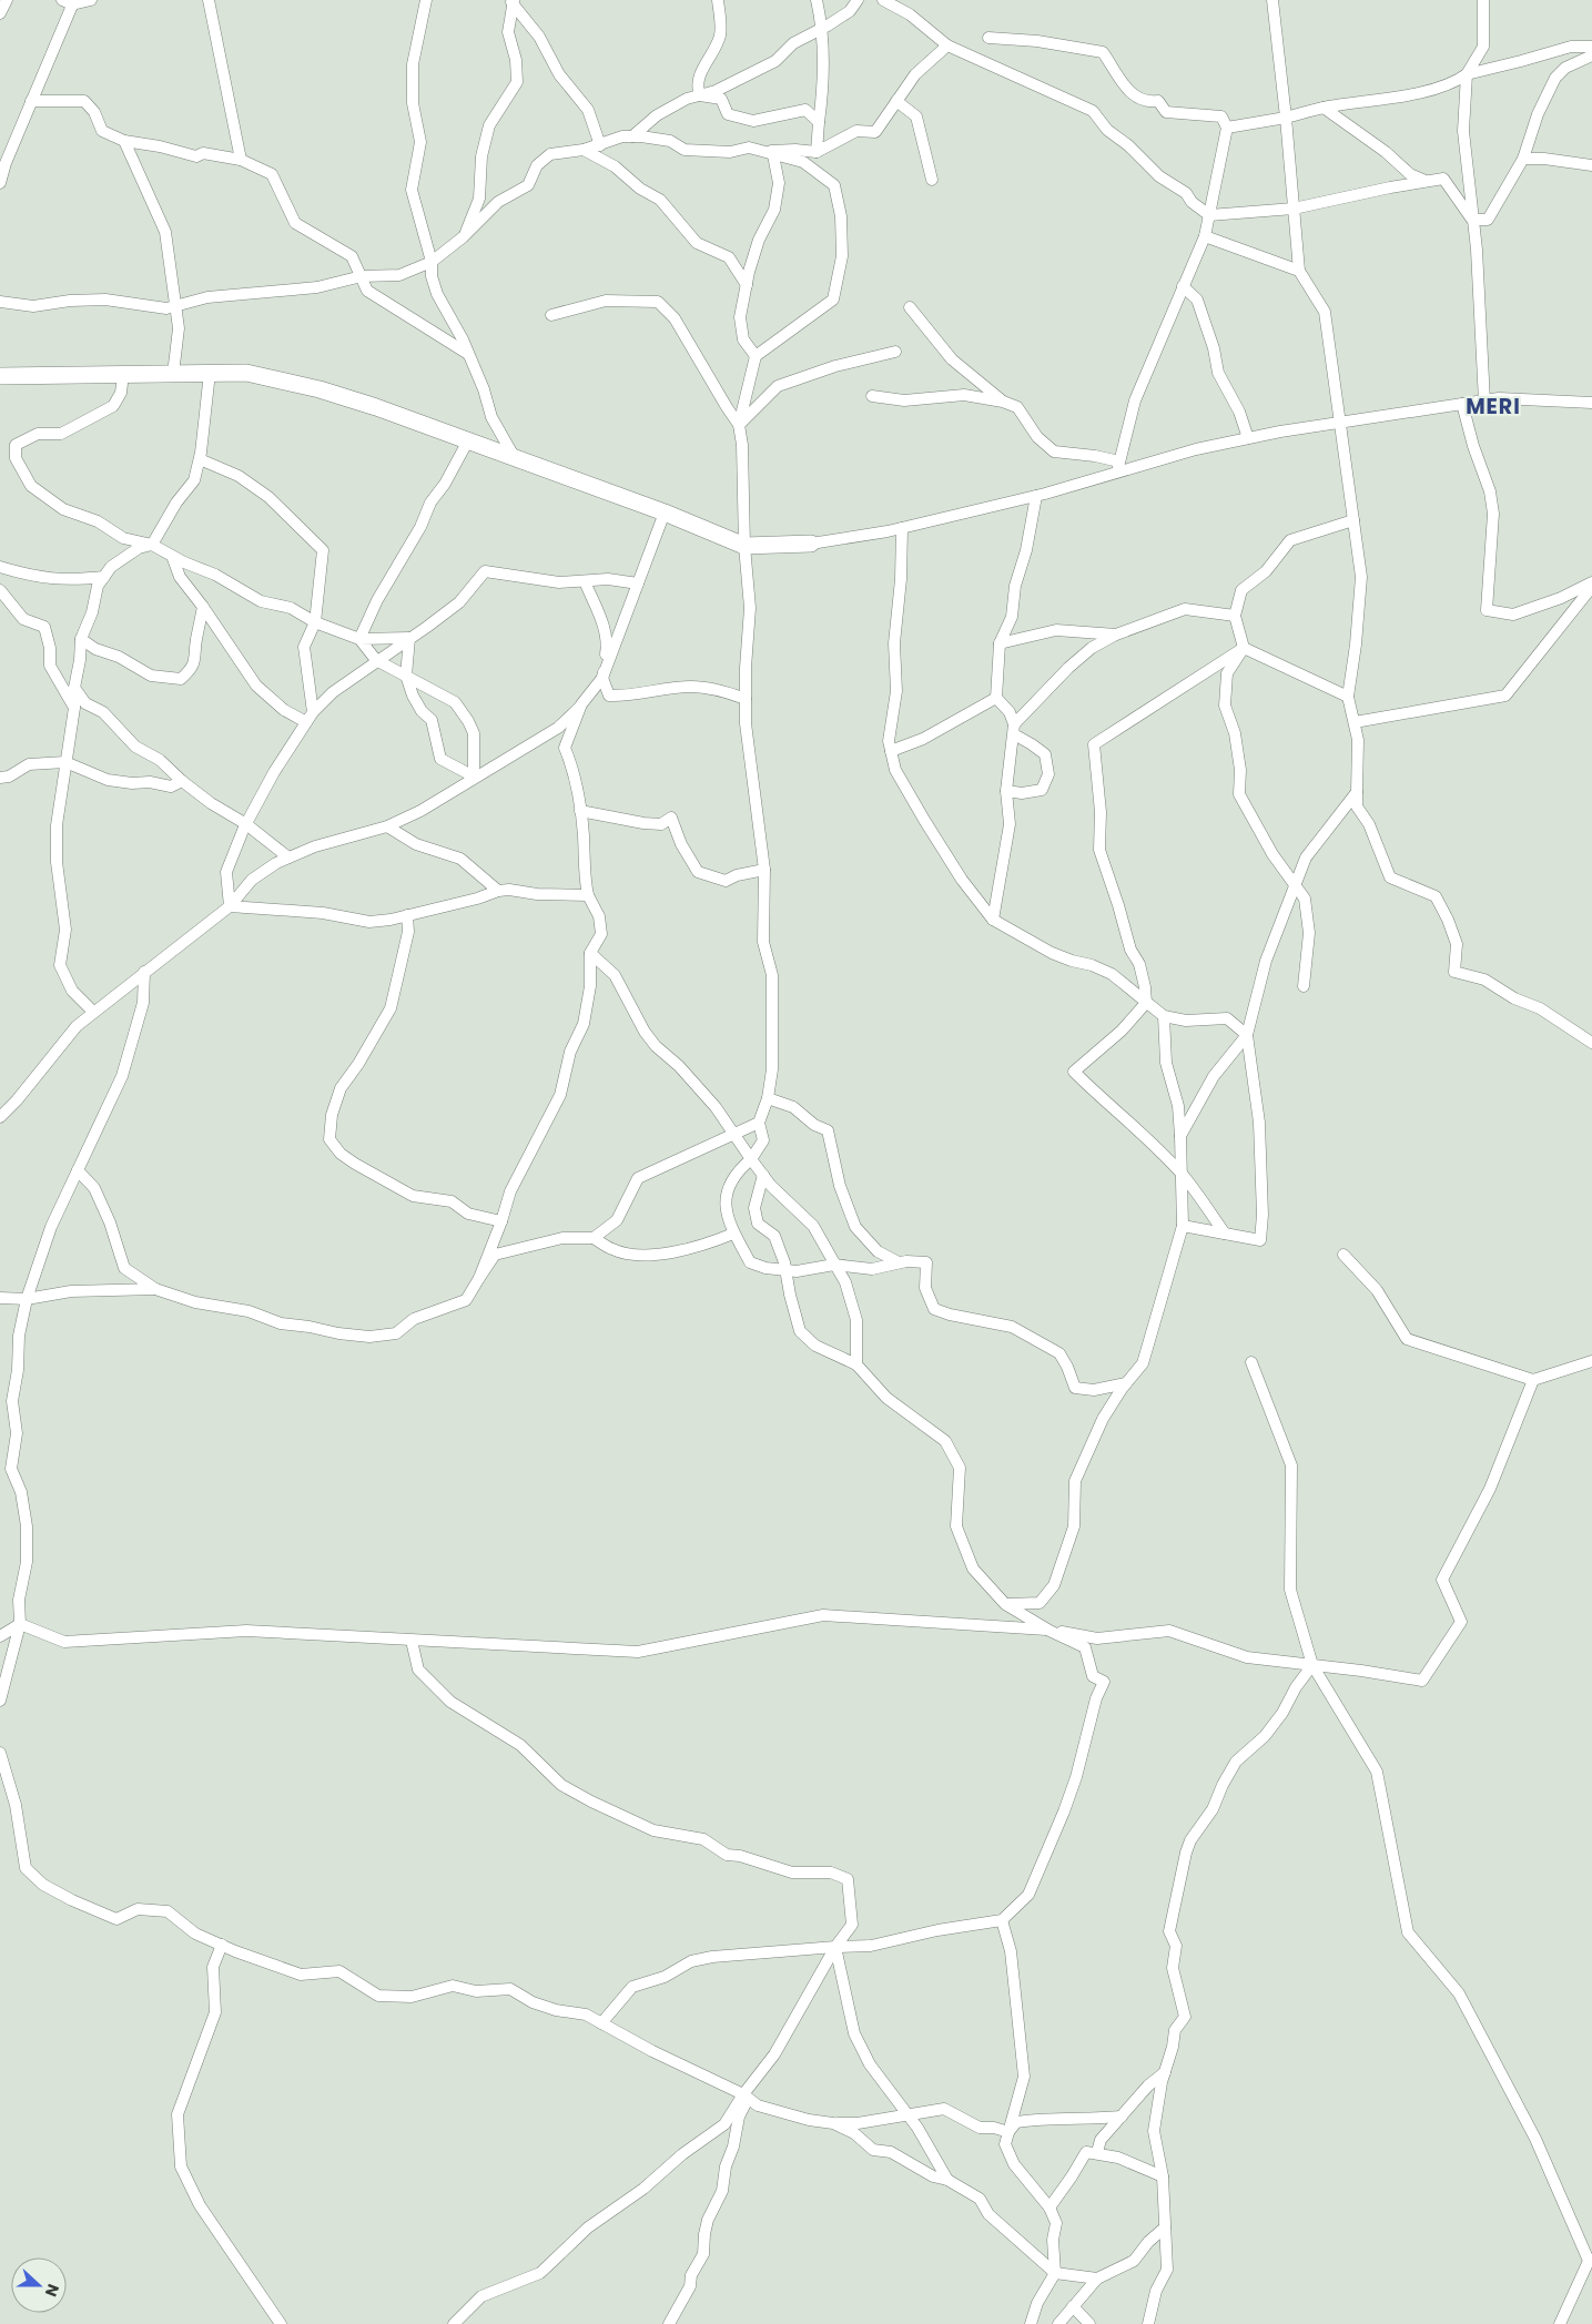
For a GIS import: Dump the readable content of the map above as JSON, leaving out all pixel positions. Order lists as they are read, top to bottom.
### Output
{
  "districts": ["MERI"],
  "north": "right"
}
